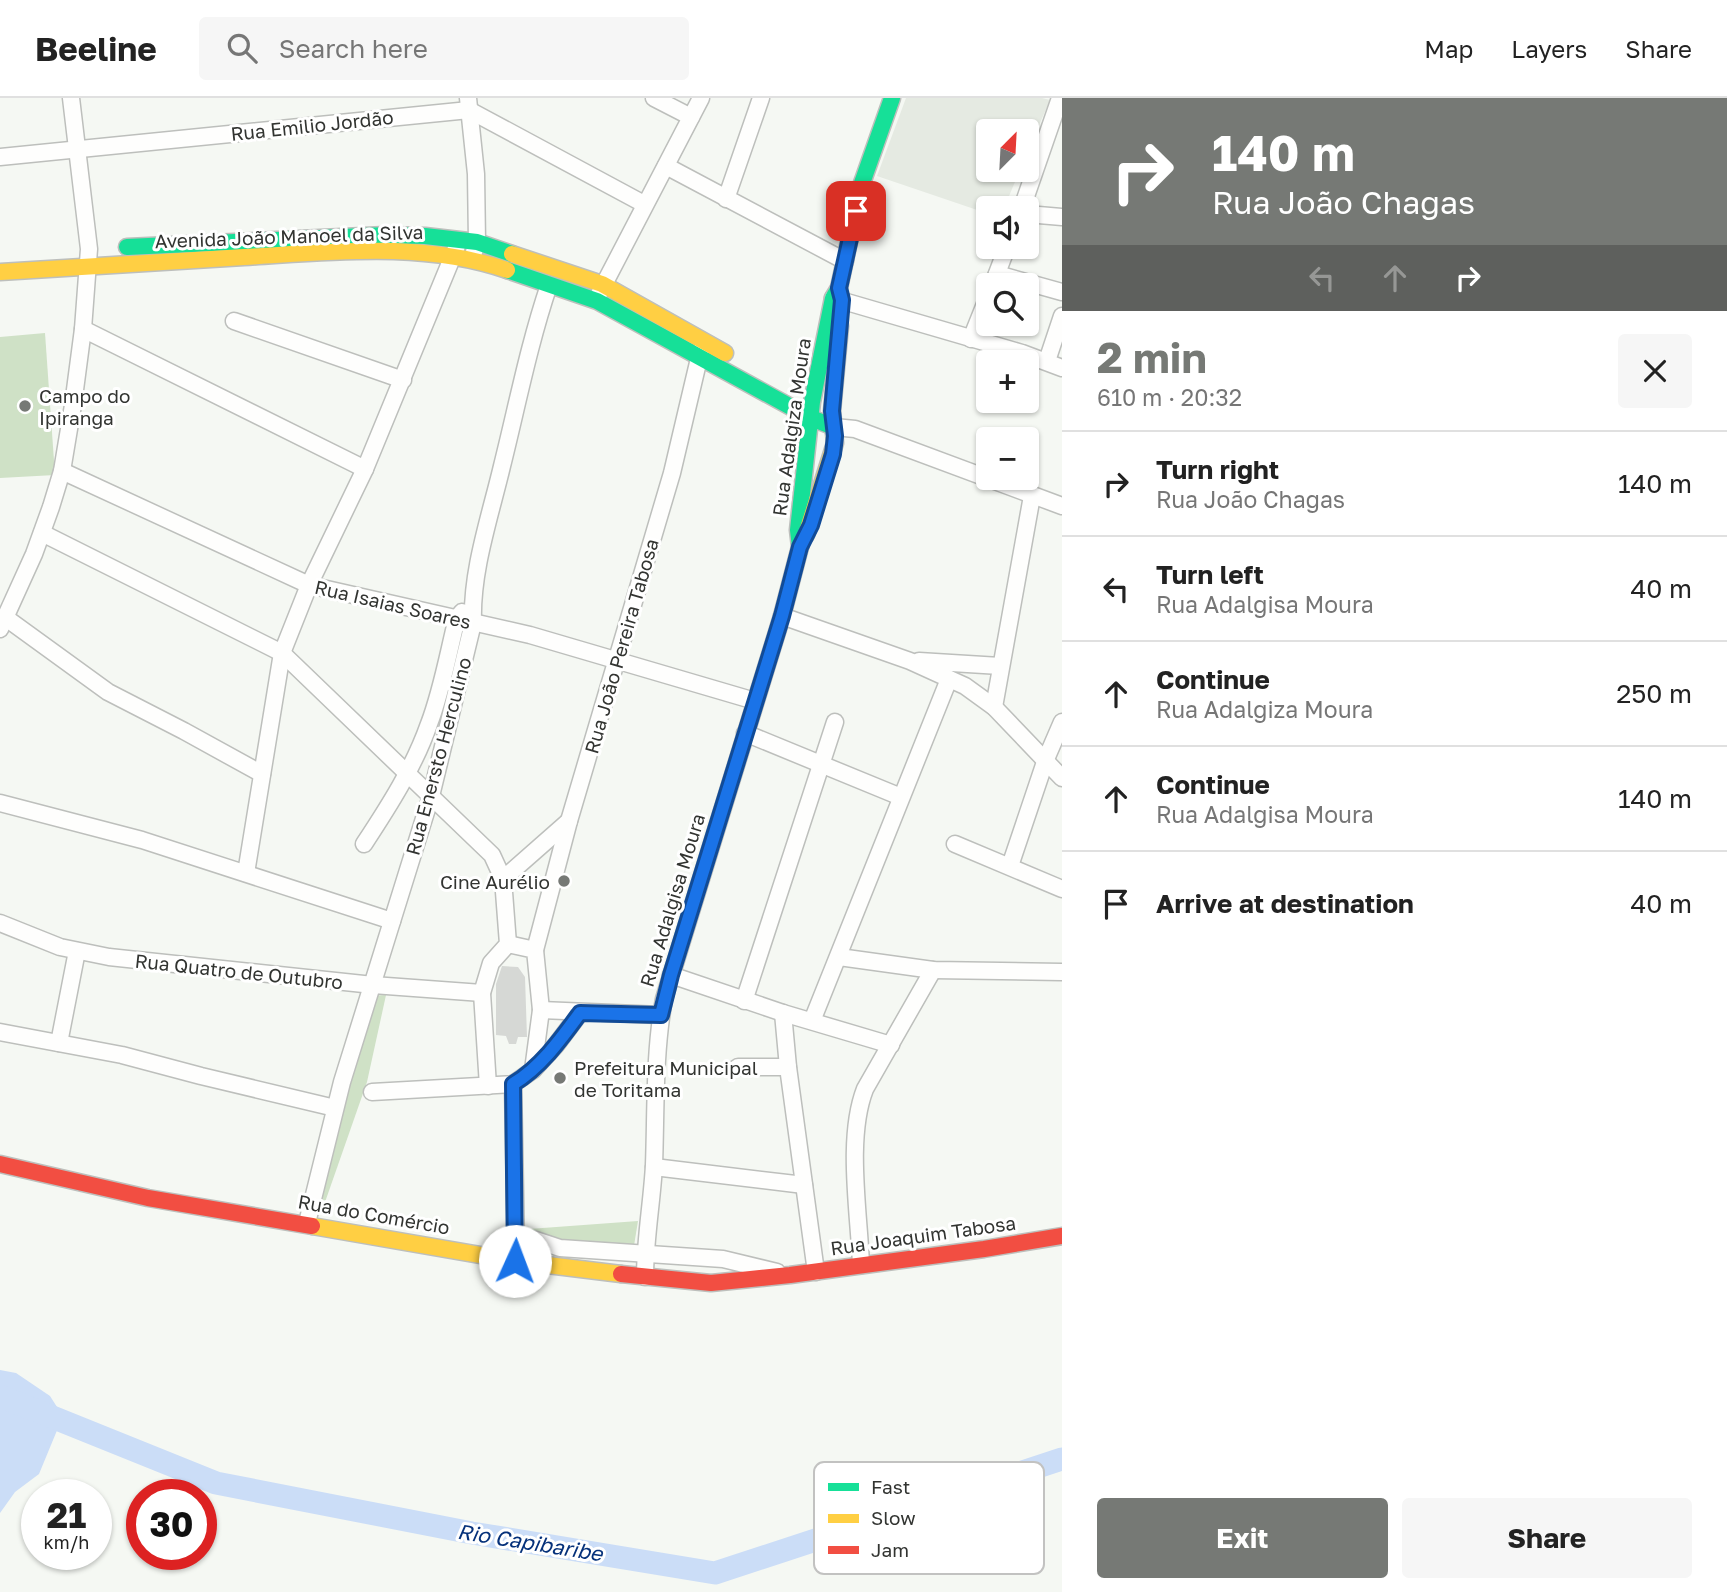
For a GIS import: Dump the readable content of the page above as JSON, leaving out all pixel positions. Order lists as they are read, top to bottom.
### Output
{
  "streets": {
    "street": [
      "Rua Emilio Jordão",
      "Avenida João Manoel da Silva",
      "Rua Adalgiza Moura",
      "Rua Isaias Soares",
      "Rua João Pereira Tabosa",
      "Rua Enersto Herculino",
      "Rua Adalgisa Moura",
      "Rua Quatro de Outubro",
      "Rua do Comércio",
      "Rua Joaquim Tabosa"
    ]
  },
  "crossings": [
    ["Avenida João Manoel da Silva", "Rua Adalgiza Moura"],
    ["Avenida João Manoel da Silva", "Rua João Pereira Tabosa"],
    ["Rua Adalgiza Moura", "Rua Adalgisa Moura"],
    ["Rua Isaias Soares", "Rua João Pereira Tabosa"],
    ["Rua Isaias Soares", "Rua Enersto Herculino"],
    ["Rua Isaias Soares", "Rua Adalgisa Moura"],
    ["Rua Enersto Herculino", "Rua Quatro de Outubro"],
    ["Rua Enersto Herculino", "Rua do Comércio"],
    ["Rua Adalgisa Moura", "Rua do Comércio"],
    ["Rua Adalgisa Moura", "Rua Joaquim Tabosa"],
    ["Rua do Comércio", "Rua Joaquim Tabosa"]
  ],
  "water": ["Rio Capibaribe"],
  "places": ["Campo do Ipiranga", "Cine Aurélio", "Prefeitura Municipal de Toritama"],
  "legend": ["Fast", "Slow", "Jam"],
  "north": "top right",
  "page": {
    "header": "Beeline",
    "search": "Search here",
    "nav": ["Map", "Layers", "Share"],
    "turn": ["140 m", "Rua João Chagas"],
    "map_buttons": ["+", "−"],
    "heading": ["2 min", "610 m · 20:32"],
    "list": [
      {
        "name": "Turn right",
        "note": "Rua João Chagas",
        "value": "140 m"
      },
      {
        "name": "Turn left",
        "note": "Rua Adalgisa Moura",
        "value": "40 m"
      },
      {
        "name": "Continue",
        "note": "Rua Adalgiza Moura",
        "value": "250 m"
      },
      {
        "name": "Continue",
        "note": "Rua Adalgisa Moura",
        "value": "140 m"
      },
      {
        "name": "Arrive at destination",
        "value": "40 m"
      }
    ],
    "speed": "21 km/h",
    "limit": "30",
    "buttons": ["Exit", "Share"]
  }
}
